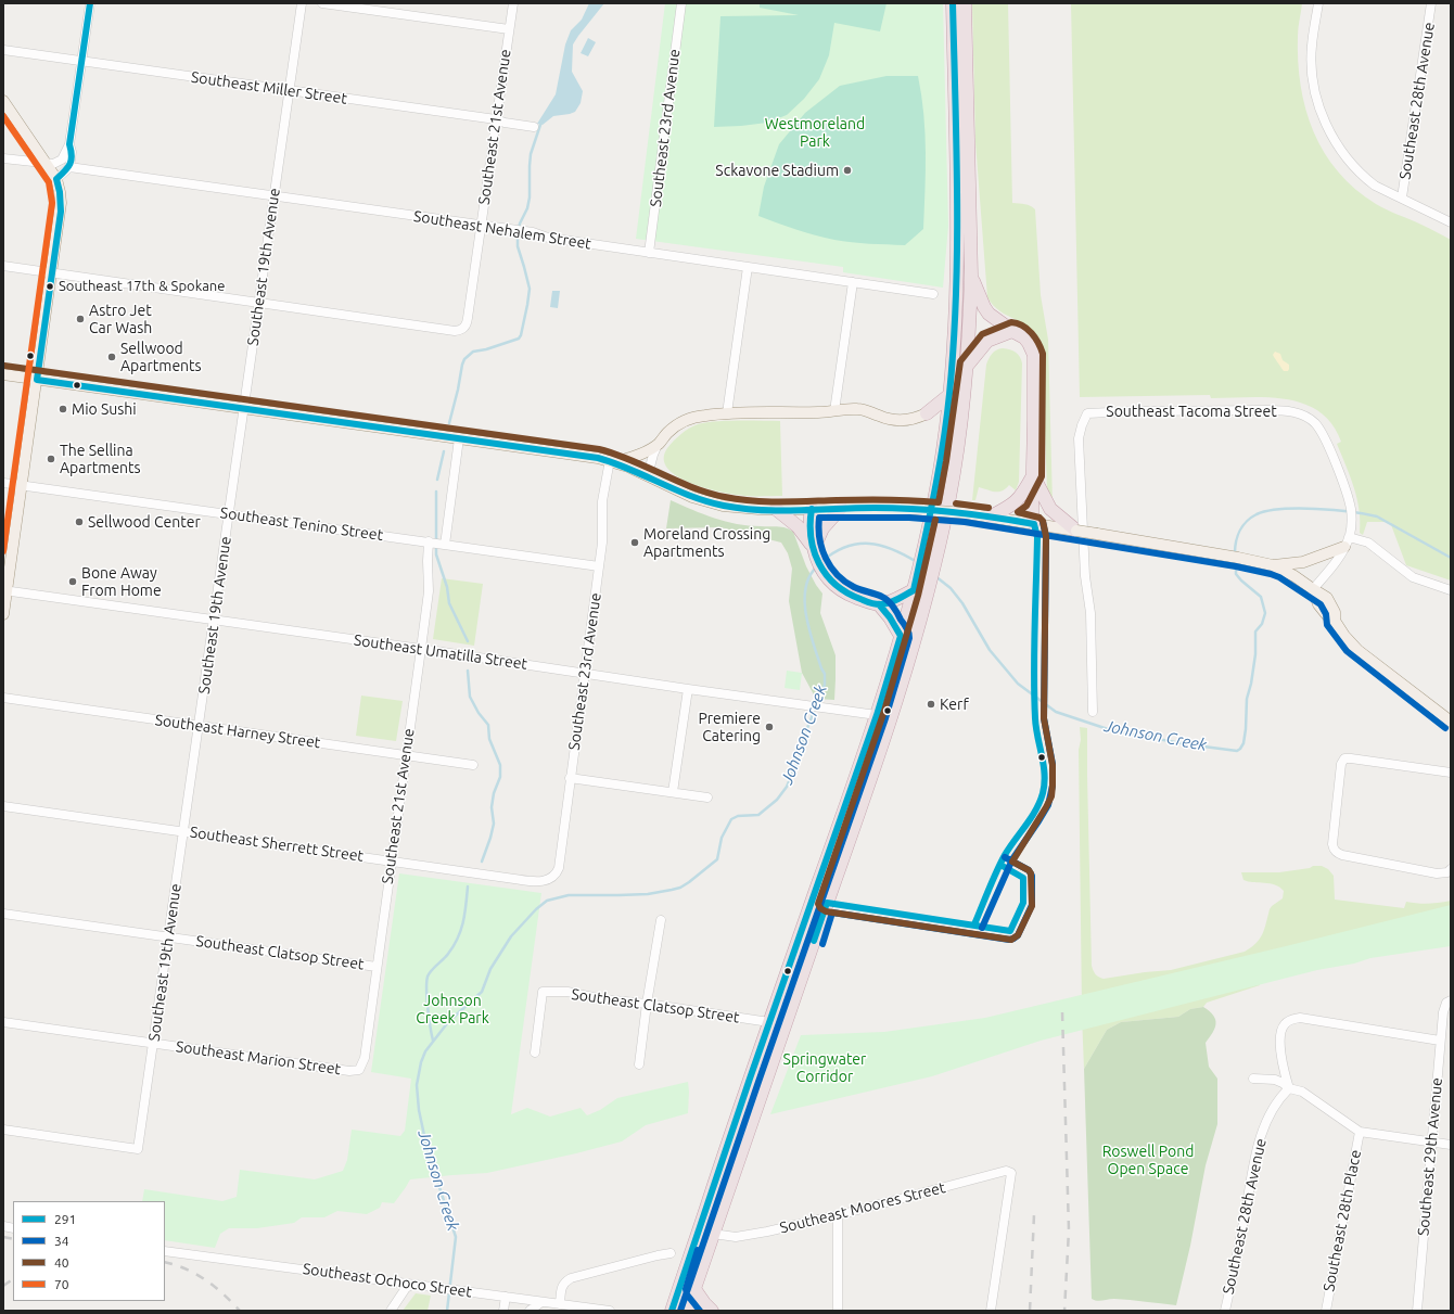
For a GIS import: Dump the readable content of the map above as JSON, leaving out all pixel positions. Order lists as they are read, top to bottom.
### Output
{
  "streets": {
    "street": [
      "Southeast Miller Street",
      "Southeast 28th Avenue",
      "Southeast 21st Avenue",
      "Southeast 23rd Avenue",
      "Southeast Nehalem Street",
      "Southeast 19th Avenue",
      "Southeast Tacoma Street",
      "Southeast Tenino Street",
      "Southeast Umatilla Street",
      "Southeast Harney Street",
      "Southeast Sherrett Street",
      "Southeast Clatsop Street",
      "Southeast Marion Street",
      "Southeast 29th Avenue",
      "Southeast Moores Street",
      "Southeast 28th Place",
      "Southeast Ochoco Street"
    ]
  },
  "crossings": [
    ["Southeast Miller Street", "Southeast 21st Avenue"],
    ["Southeast Miller Street", "Southeast 19th Avenue"],
    ["Southeast 21st Avenue", "Southeast Nehalem Street"],
    ["Southeast 21st Avenue", "Southeast 19th Avenue"],
    ["Southeast 21st Avenue", "Southeast Tenino Street"],
    ["Southeast 21st Avenue", "Southeast Umatilla Street"],
    ["Southeast 21st Avenue", "Southeast Harney Street"],
    ["Southeast 21st Avenue", "Southeast Sherrett Street"],
    ["Southeast 21st Avenue", "Southeast Clatsop Street"],
    ["Southeast 21st Avenue", "Southeast Marion Street"],
    ["Southeast 23rd Avenue", "Southeast Nehalem Street"],
    ["Southeast 23rd Avenue", "Southeast Tenino Street"],
    ["Southeast 23rd Avenue", "Southeast Umatilla Street"],
    ["Southeast 23rd Avenue", "Southeast Sherrett Street"],
    ["Southeast Nehalem Street", "Southeast 19th Avenue"],
    ["Southeast 19th Avenue", "Southeast Tenino Street"],
    ["Southeast 19th Avenue", "Southeast Umatilla Street"],
    ["Southeast 19th Avenue", "Southeast Harney Street"],
    ["Southeast 19th Avenue", "Southeast Sherrett Street"],
    ["Southeast 19th Avenue", "Southeast Clatsop Street"],
    ["Southeast 19th Avenue", "Southeast Marion Street"]
  ],
  "water": ["Johnson Creek"],
  "parks": [
    "Westmoreland Park",
    "Johnson Creek Park",
    "Springwater Corridor",
    "Roswell Pond Open Space"
  ],
  "places": [
    "Sckavone Stadium",
    "Southeast 17th & Spokane",
    "Astro Jet Car Wash",
    "Sellwood Apartments",
    "Mio Sushi",
    "The Sellina Apartments",
    "Sellwood Center",
    "Moreland Crossing Apartments",
    "Bone Away From Home",
    "Kerf",
    "Premiere Catering"
  ],
  "lines": [
    "transit line 291",
    "transit line 70",
    "transit line 40",
    "transit line 34"
  ],
  "legend": [
    "291",
    "34",
    "40",
    "70"
  ]
}
